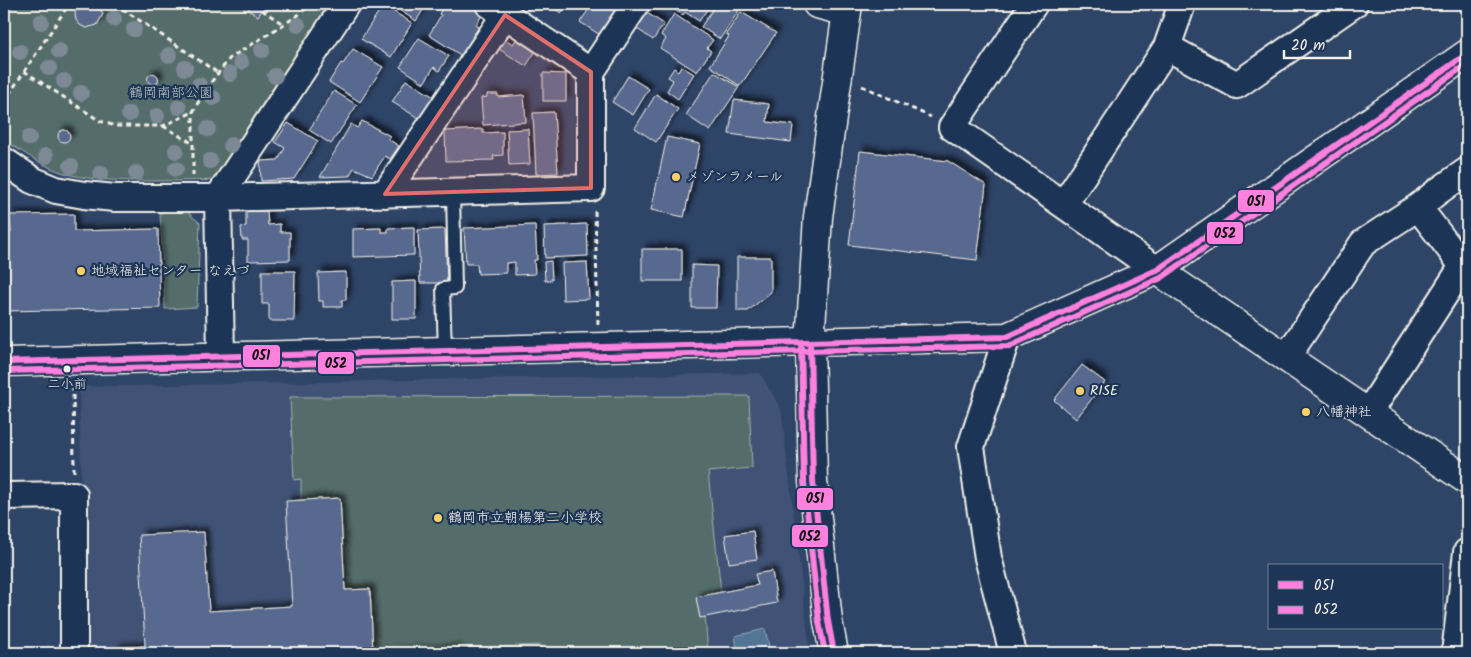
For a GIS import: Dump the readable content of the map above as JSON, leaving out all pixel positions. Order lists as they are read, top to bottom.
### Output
{
  "parks": ["鶴岡南部公園"],
  "places": [
    "メゾンラメール",
    "地域福祉センター なえづ",
    "二小前",
    "RISE",
    "八幡神社",
    "鶴岡市立朝楊第二小学校"
  ],
  "lines": ["transit line 051", "transit line 052"],
  "legend": ["051", "052"],
  "scale_bar": "20 m"
}
